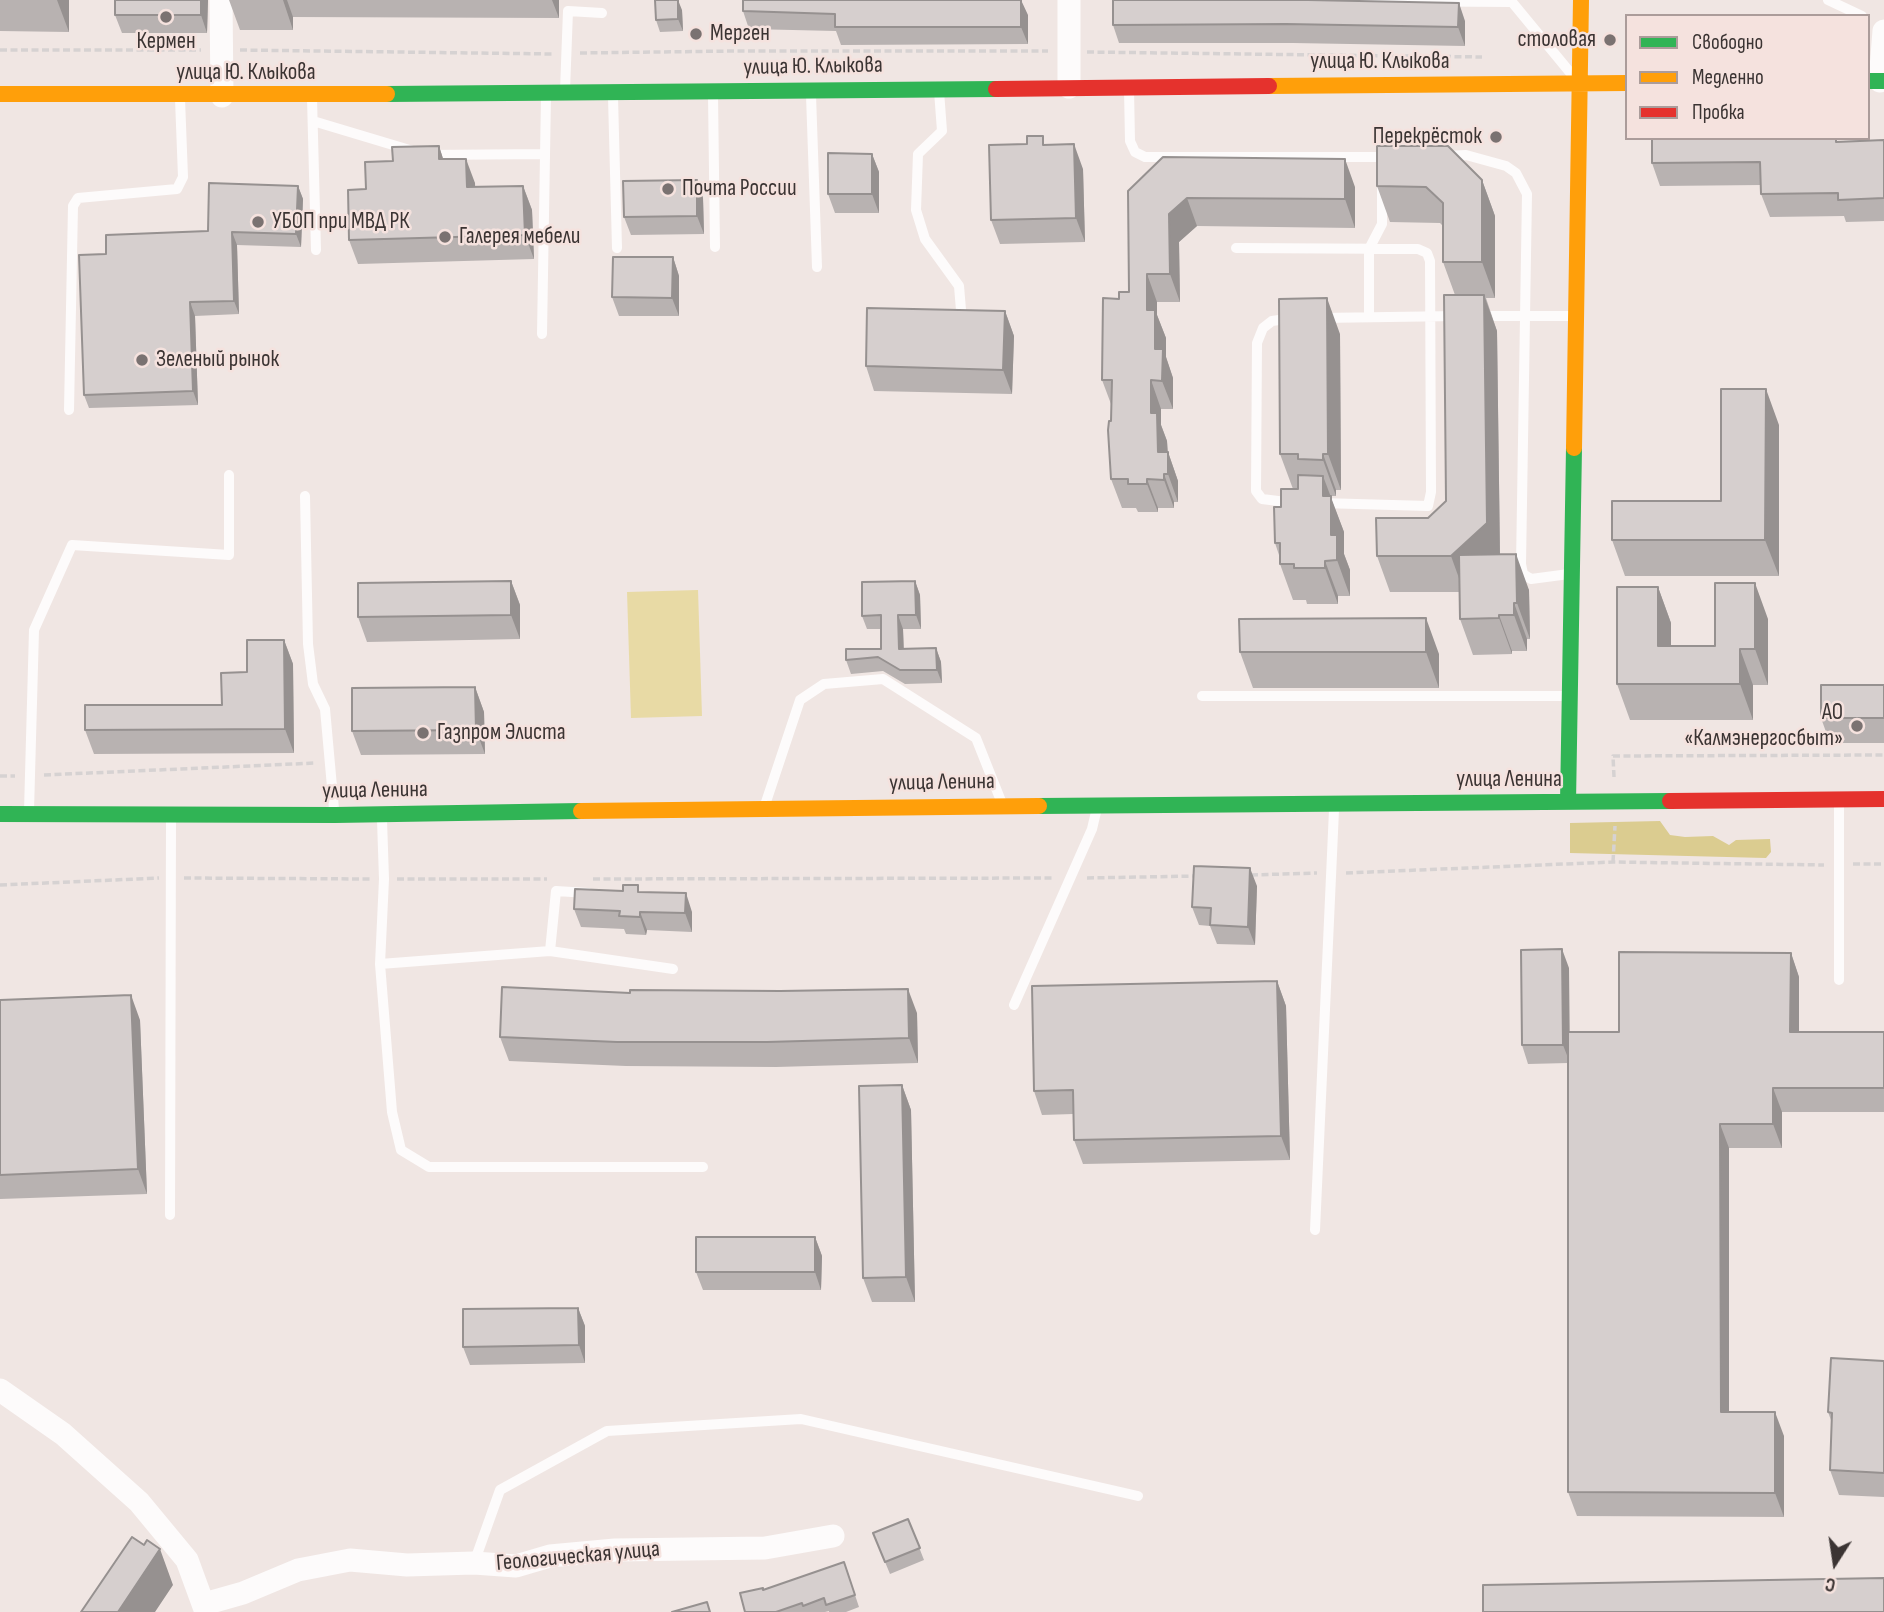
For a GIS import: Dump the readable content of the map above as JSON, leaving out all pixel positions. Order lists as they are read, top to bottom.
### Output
{
  "streets": {
    "main road": ["улица Ю. Клыкова", "улица Ленина"],
    "street": ["Геологическая улица"]
  },
  "places": [
    "Кермен",
    "Мерген",
    "столовая",
    "Перекрёсток",
    "Почта России",
    "УБОП при МВД РК",
    "Галерея мебели",
    "Зеленый рынок",
    "АО «Калмэнергосбыт»",
    "Газпром Элиста"
  ],
  "legend": ["Свободно", "Медленно", "Пробка"],
  "north": "bottom"
}
